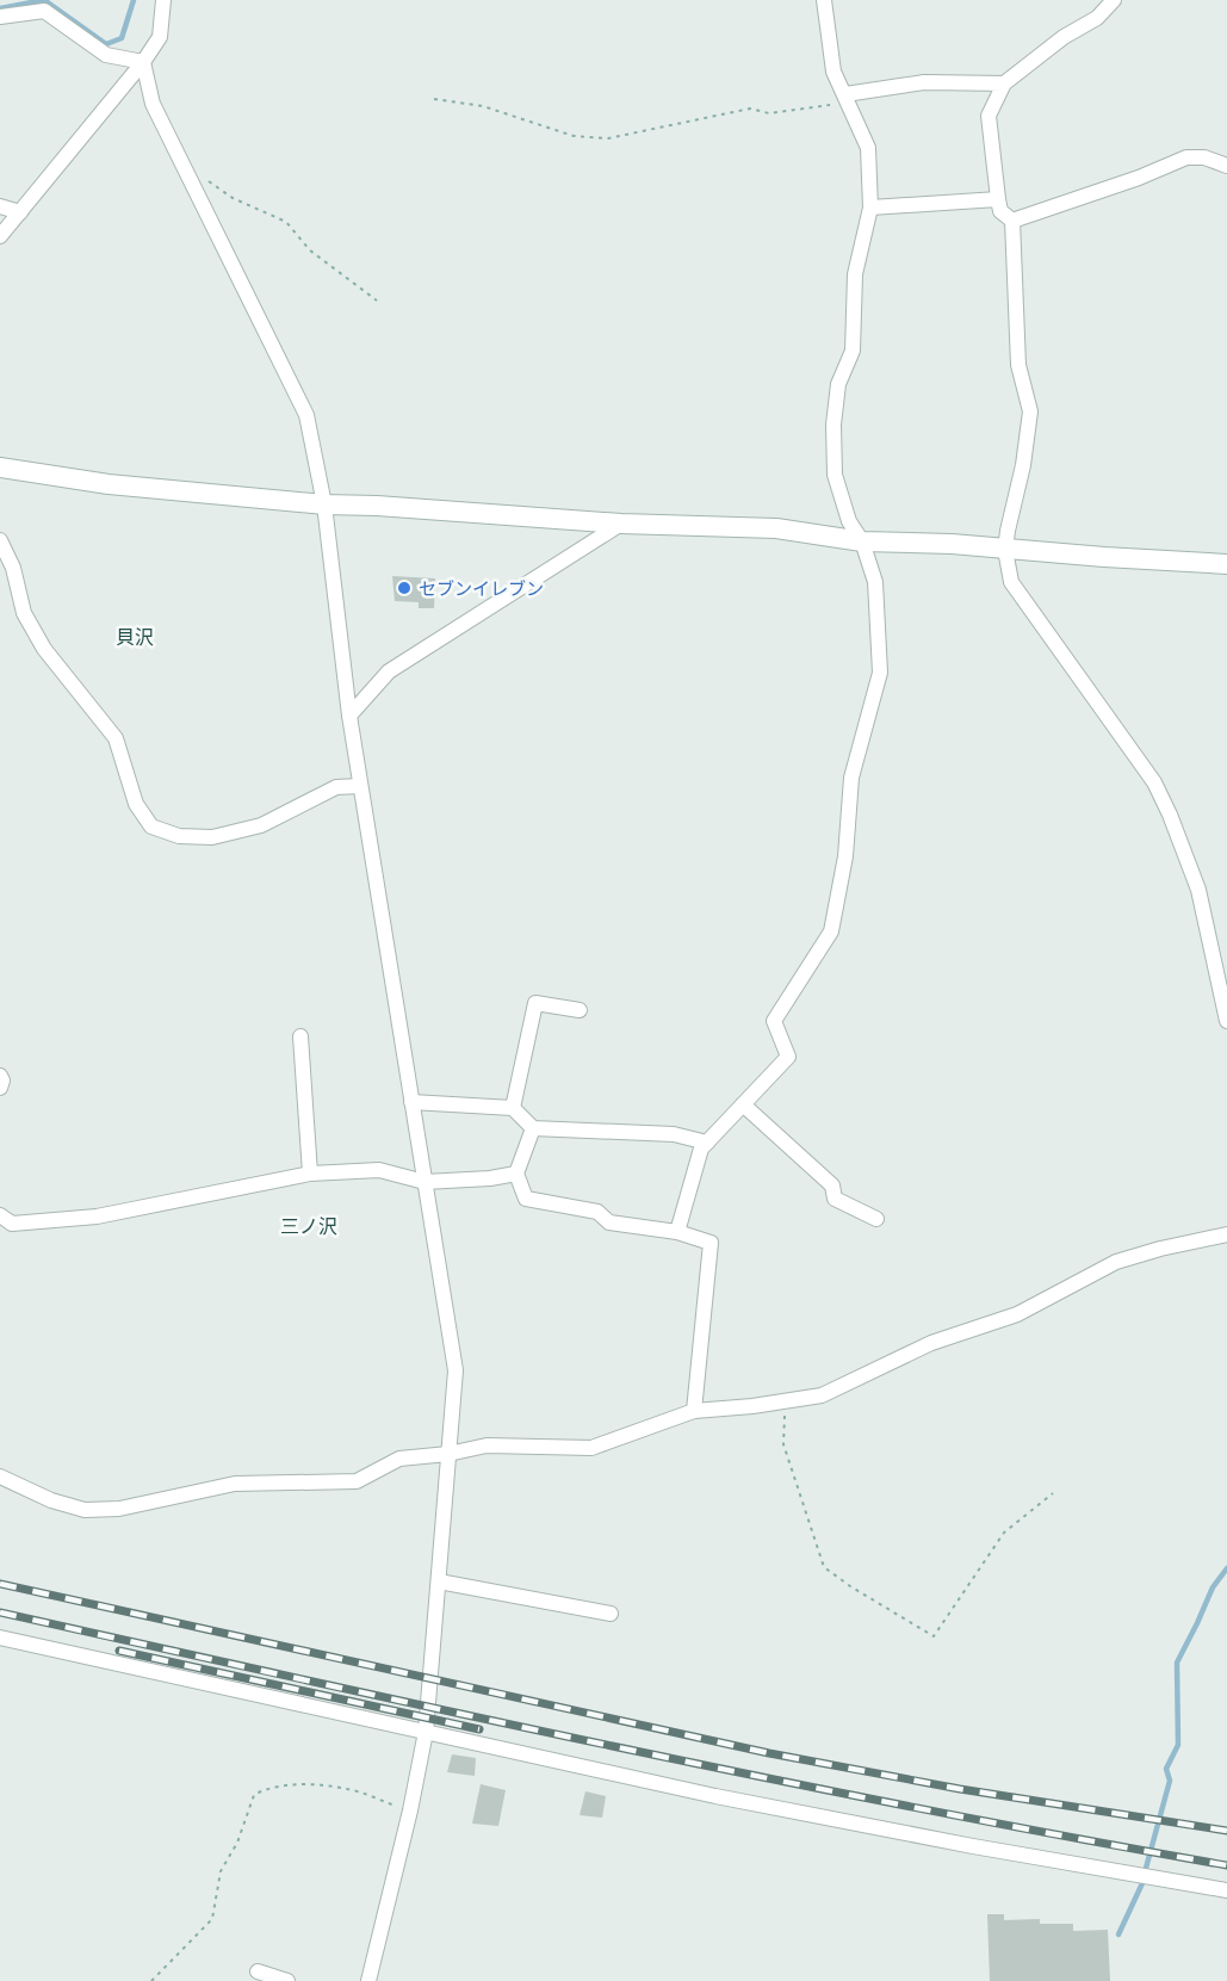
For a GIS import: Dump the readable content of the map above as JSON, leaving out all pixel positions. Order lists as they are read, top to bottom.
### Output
{
  "districts": ["貝沢", "三ノ沢"],
  "places": ["セブンイレブン"]
}
